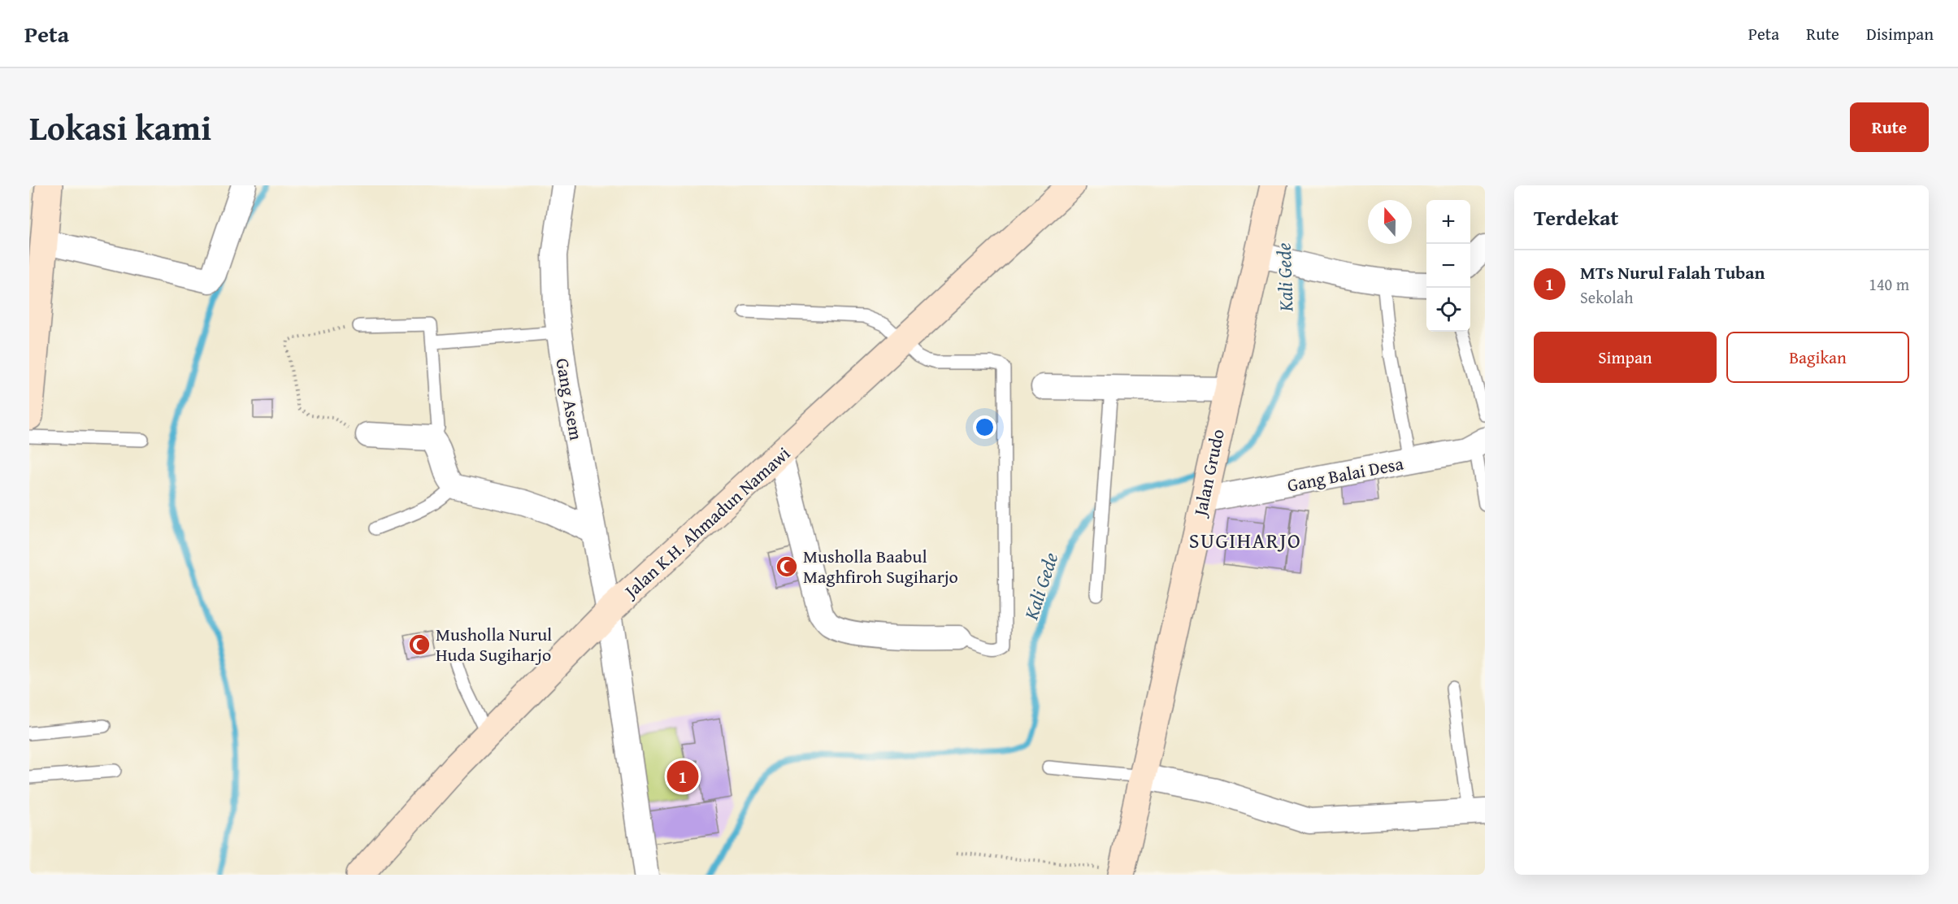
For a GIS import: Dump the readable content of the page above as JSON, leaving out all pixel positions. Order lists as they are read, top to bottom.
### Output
{
  "streets": {
    "street": [
      "Gang Asem",
      "Jalan Grudo",
      "Gang Balai Desa",
      "Jalan K.H. Ahmadun Namawi"
    ]
  },
  "crossings": [
    ["Gang Asem", "Jalan K.H. Ahmadun Namawi"],
    ["Jalan Grudo", "Gang Balai Desa"]
  ],
  "districts": ["SUGIHARJO"],
  "water": ["Kali Gede"],
  "places": {
    "mosque": ["Musholla Baabul Maghfiroh Sugiharjo", "Musholla Nurul Huda Sugiharjo"]
  },
  "north": "top",
  "page": {
    "header": "Peta",
    "nav": ["Peta", "Rute", "Disimpan"],
    "title": "Lokasi kami",
    "buttons": [
      "Rute",
      ["Simpan", "Bagikan"]
    ],
    "heading": "Terdekat",
    "map_buttons": ["+", "−"],
    "list": [
      {
        "mark": "1",
        "name": "MTs Nurul Falah Tuban",
        "note": "Sekolah",
        "value": "140 m"
      }
    ],
    "pins": "1"
  }
}
